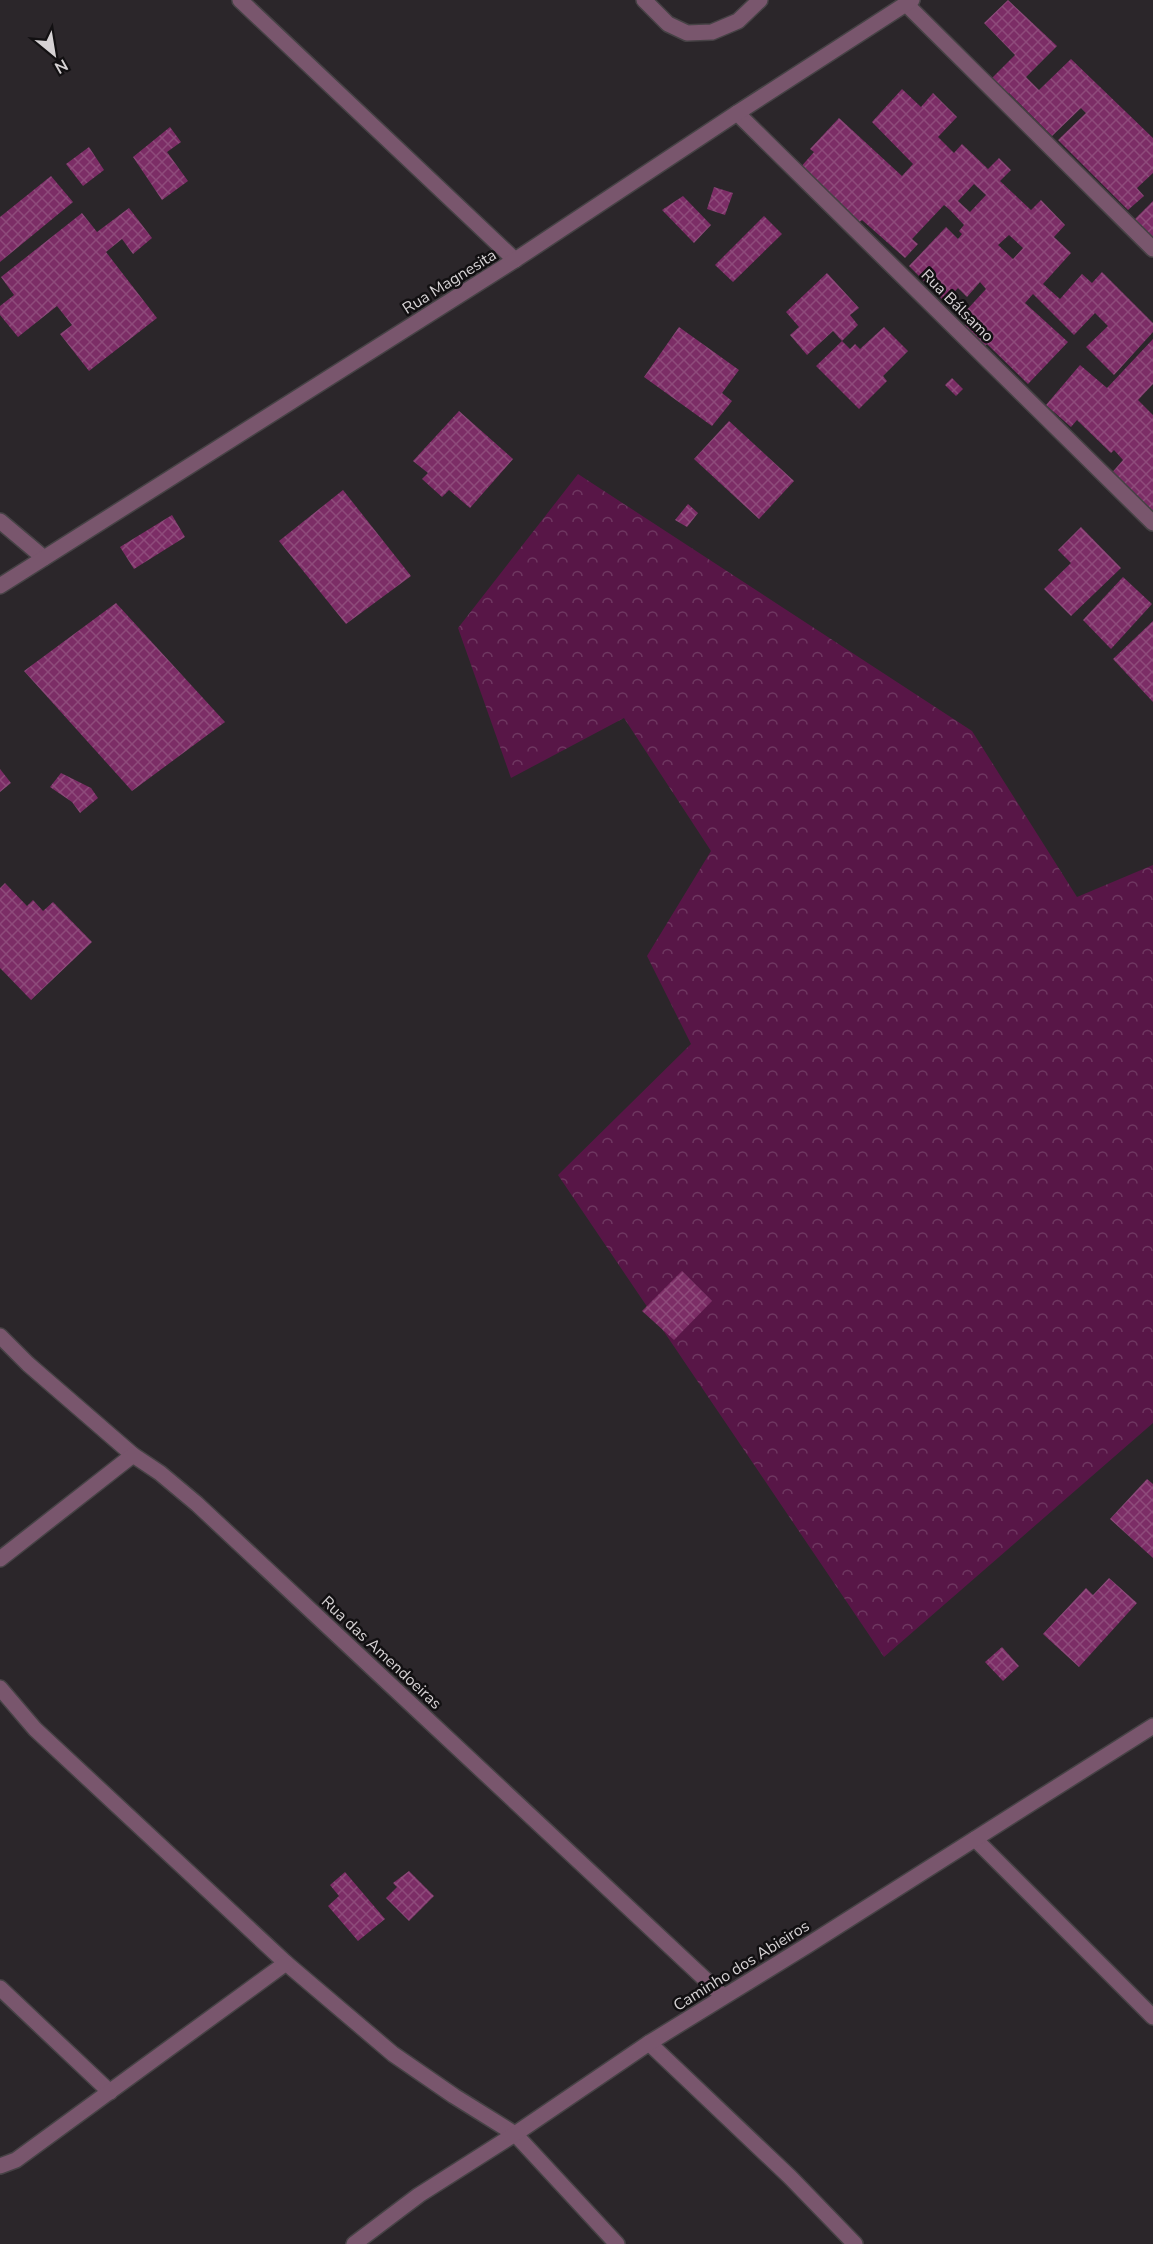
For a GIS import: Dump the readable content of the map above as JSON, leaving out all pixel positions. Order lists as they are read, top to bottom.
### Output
{
  "streets": {
    "street": [
      "Rua Magnesita",
      "Rua Bálsamo",
      "Rua das Amendoeiras",
      "Caminho dos Abieiros"
    ]
  },
  "crossings": [
    ["Rua Magnesita", "Rua Bálsamo"],
    ["Rua das Amendoeiras", "Caminho dos Abieiros"]
  ],
  "north": "bottom right"
}
